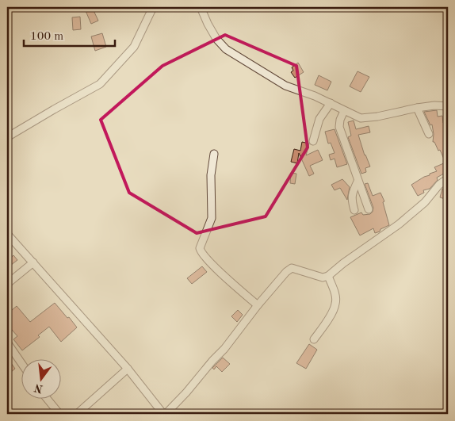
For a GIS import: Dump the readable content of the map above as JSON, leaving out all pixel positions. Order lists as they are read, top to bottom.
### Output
{
  "scale_bar": "100 m",
  "north": "bottom"
}
